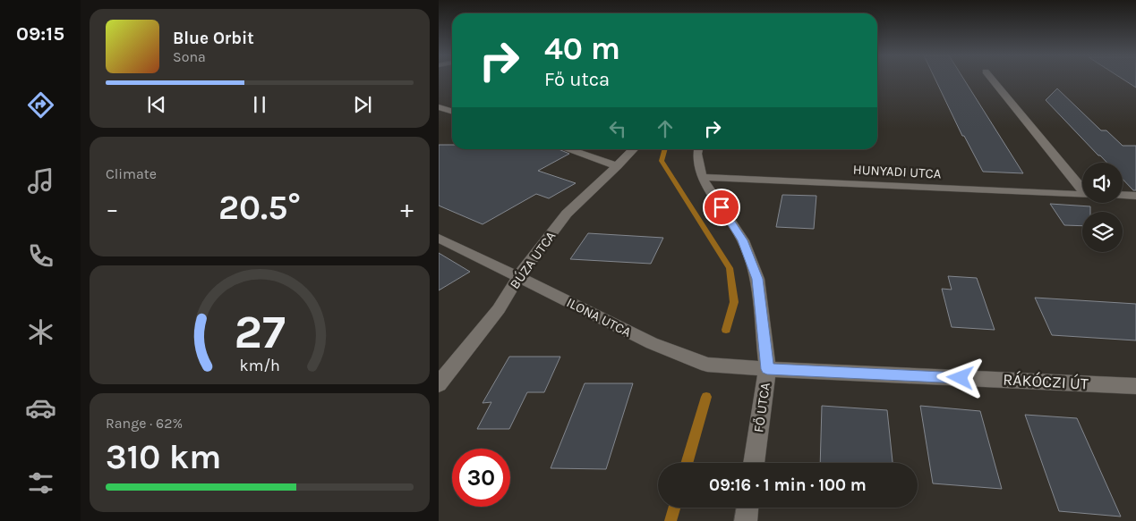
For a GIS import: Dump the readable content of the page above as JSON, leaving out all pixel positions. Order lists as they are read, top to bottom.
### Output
{
  "streets": {
    "street": [
      "HUNYADI UTCA",
      "BÚZA UTCA",
      "ILONA UTCA",
      "RÁKÓCZI ÚT",
      "FŐ UTCA"
    ]
  },
  "crossings": [
    ["HUNYADI UTCA", "FŐ UTCA"],
    ["BÚZA UTCA", "ILONA UTCA"],
    ["ILONA UTCA", "RÁKÓCZI ÚT"],
    ["ILONA UTCA", "FŐ UTCA"],
    ["RÁKÓCZI ÚT", "FŐ UTCA"]
  ],
  "page": {
    "tabs": "09:15",
    "turn": ["40 m", "Fő utca"],
    "song": ["Blue Orbit", "Sona"],
    "tile": [
      "Climate",
      ["Range · 62%", "310 km"]
    ],
    "heat": ["−", "20.5°", "+"],
    "limit": "30",
    "trip": "09:16 · 1 min · 100 m",
    "gauge": ["27", "km/h"]
  }
}
